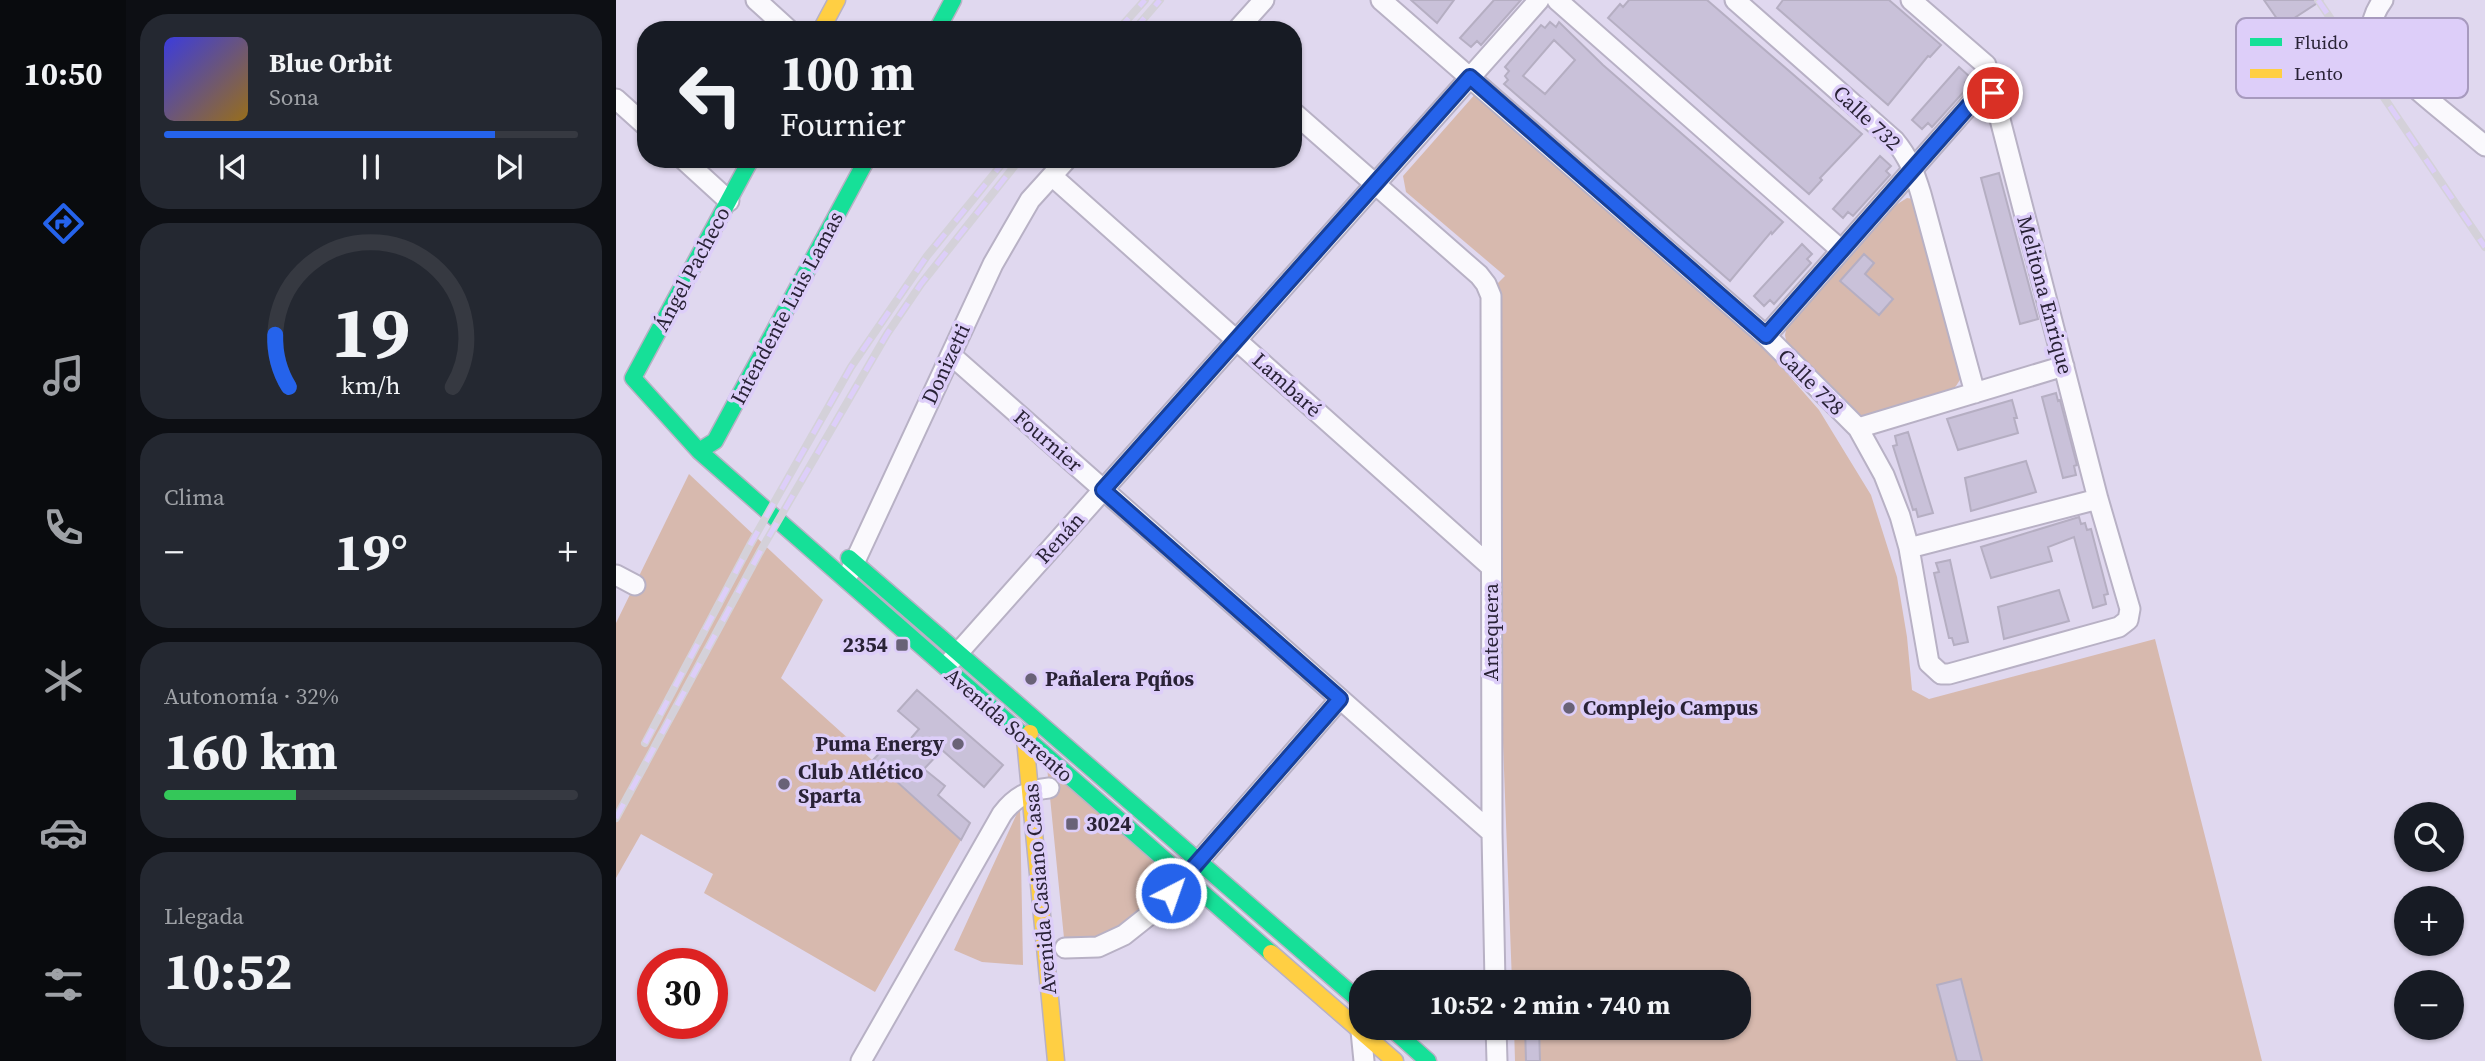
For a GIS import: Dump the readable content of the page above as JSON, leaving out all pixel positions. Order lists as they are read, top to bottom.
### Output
{
  "streets": {
    "main road": [
      "Ángel Pacheco",
      "Intendente Luis Lamas",
      "Avenida Sorrento",
      "Avenida Casiano Casas"
    ],
    "street": [
      "Calle 732",
      "Melitona Enrique",
      "Donizetti",
      "Calle 728",
      "Lambaré",
      "Fournier",
      "Renán",
      "Antequera"
    ]
  },
  "crossings": [
    ["Ángel Pacheco", "Avenida Sorrento"],
    ["Melitona Enrique", "Calle 728"],
    ["Intendente Luis Lamas", "Avenida Sorrento"],
    ["Donizetti", "Lambaré"],
    ["Donizetti", "Fournier"],
    ["Donizetti", "Avenida Sorrento"],
    ["Calle 728", "Renán"],
    ["Lambaré", "Renán"],
    ["Lambaré", "Antequera"],
    ["Fournier", "Renán"],
    ["Fournier", "Antequera"],
    ["Renán", "Antequera"],
    ["Renán", "Avenida Sorrento"],
    ["Avenida Sorrento", "Avenida Casiano Casas"]
  ],
  "places": {
    "transit": ["2354", "3024"],
    "other": [
      "Pañalera Pqños",
      "Complejo Campus",
      "Puma Energy",
      "Club Atlético Sparta"
    ]
  },
  "legend": ["Fluido", "Lento"],
  "page": {
    "tabs": "10:50",
    "turn": ["100 m", "Fournier"],
    "song": ["Blue Orbit", "Sona"],
    "tile": [
      "Clima",
      ["Autonomía · 32%", "160 km"],
      ["Llegada", "10:52"]
    ],
    "heat": ["−", "19°", "+"],
    "map_buttons": ["+", "−"],
    "limit": "30",
    "trip": "10:52 · 2 min · 740 m",
    "gauge": ["19", "km/h"]
  }
}
